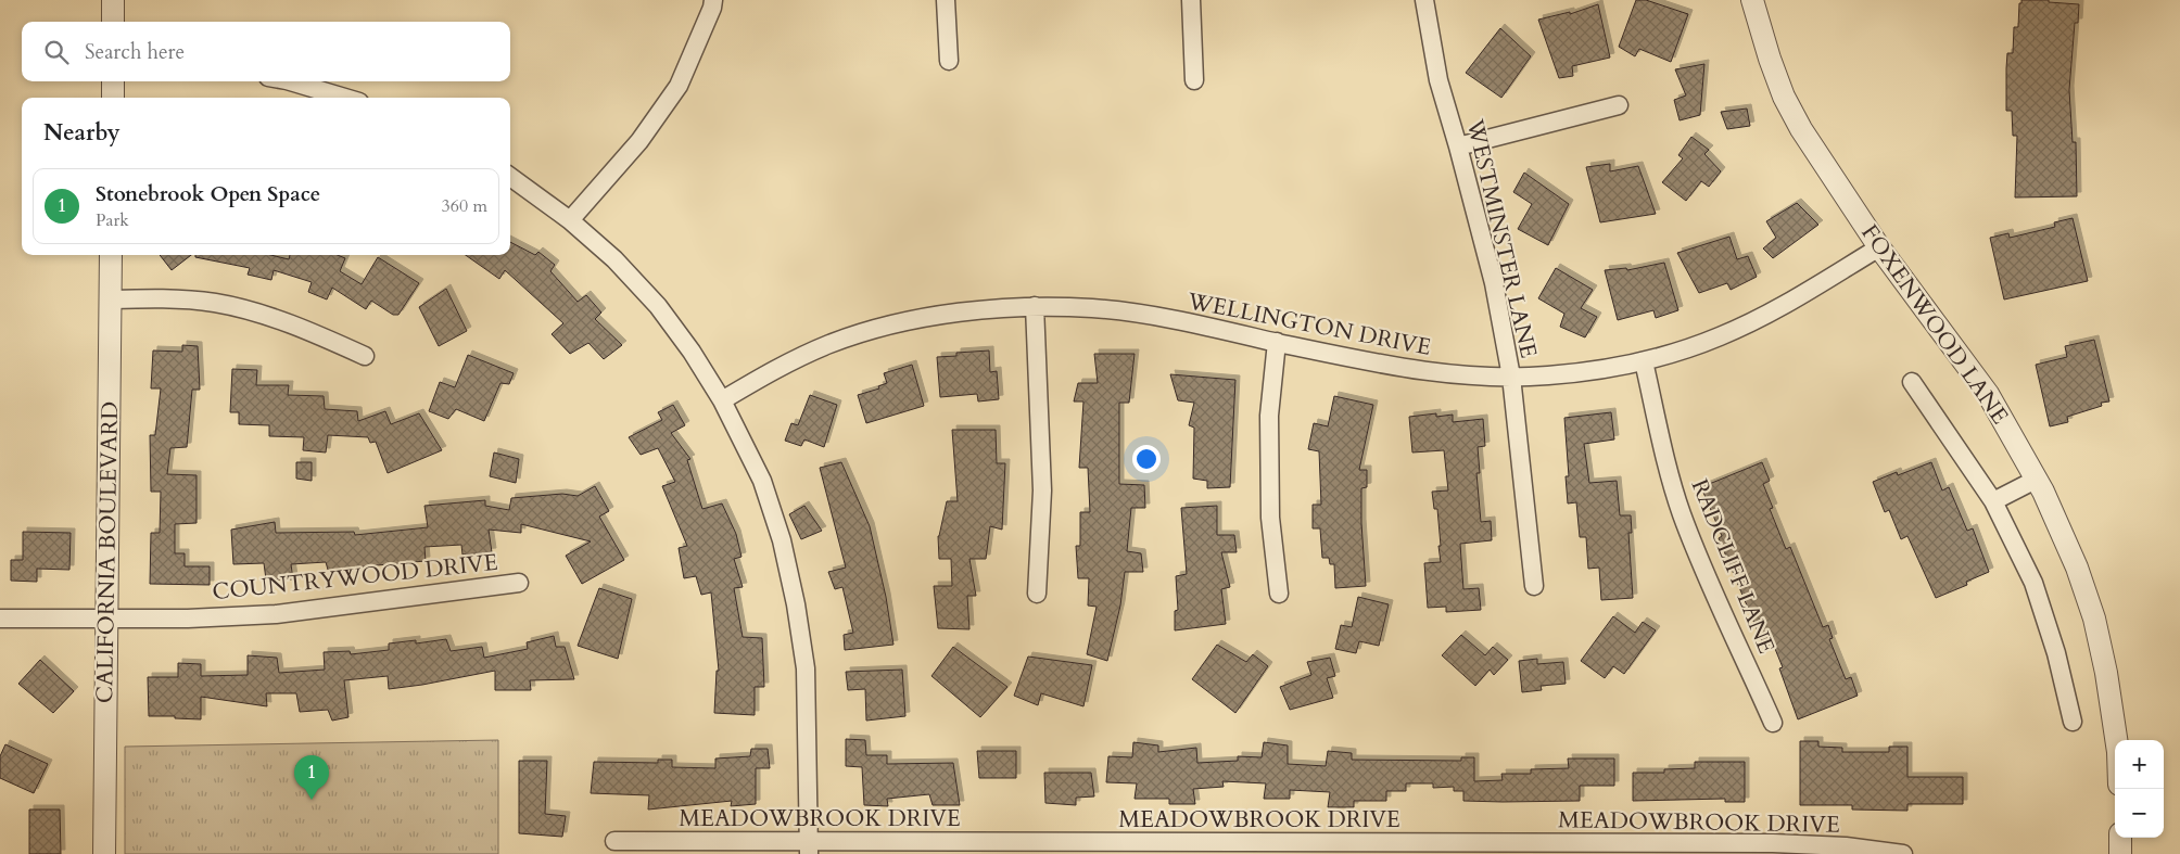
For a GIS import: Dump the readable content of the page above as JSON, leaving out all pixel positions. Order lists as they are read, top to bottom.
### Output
{
  "streets": {
    "street": [
      "WESTMINSTER LANE",
      "WELLINGTON DRIVE",
      "FOXENWOOD LANE",
      "CALIFORNIA BOULEVARD",
      "RADCLIFF LANE",
      "COUNTRYWOOD DRIVE",
      "MEADOWBROOK DRIVE"
    ]
  },
  "crossings": [
    ["WESTMINSTER LANE", "WELLINGTON DRIVE"],
    ["WELLINGTON DRIVE", "FOXENWOOD LANE"],
    ["WELLINGTON DRIVE", "RADCLIFF LANE"],
    ["CALIFORNIA BOULEVARD", "COUNTRYWOOD DRIVE"]
  ],
  "page": {
    "search": "Search here",
    "heading": "Nearby",
    "list": [
      {
        "mark": "1",
        "name": "Stonebrook Open Space",
        "note": "Park",
        "value": "360 m"
      }
    ],
    "map_buttons": ["+", "−"],
    "pins": "1"
  }
}
